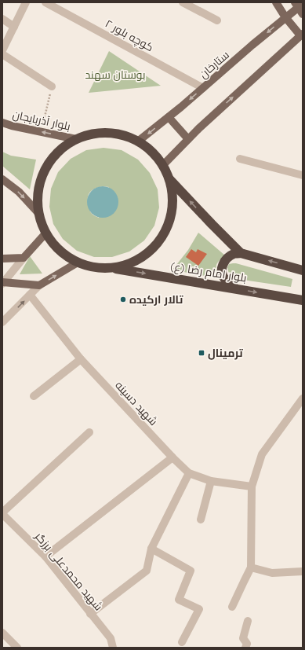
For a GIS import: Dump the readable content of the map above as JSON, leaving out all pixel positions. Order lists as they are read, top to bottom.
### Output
{
  "streets": {
    "highway": ["بلوار امام رضا (ع)"],
    "main road": ["ستارخان", "بلوار آذربایجان"],
    "street": ["کوچه بلور ۲", "شهید دسینه", "شهید محمدعلی برزگر"]
  },
  "crossings": [
    ["کوچه بلور ۲", "ستارخان"]
  ],
  "one_way": ["بلوار آذربایجان"],
  "parks": ["بوستان سهند"],
  "places": {
    "other": ["تالار ارکیده"],
    "transit": ["ترمینال"]
  }
}
